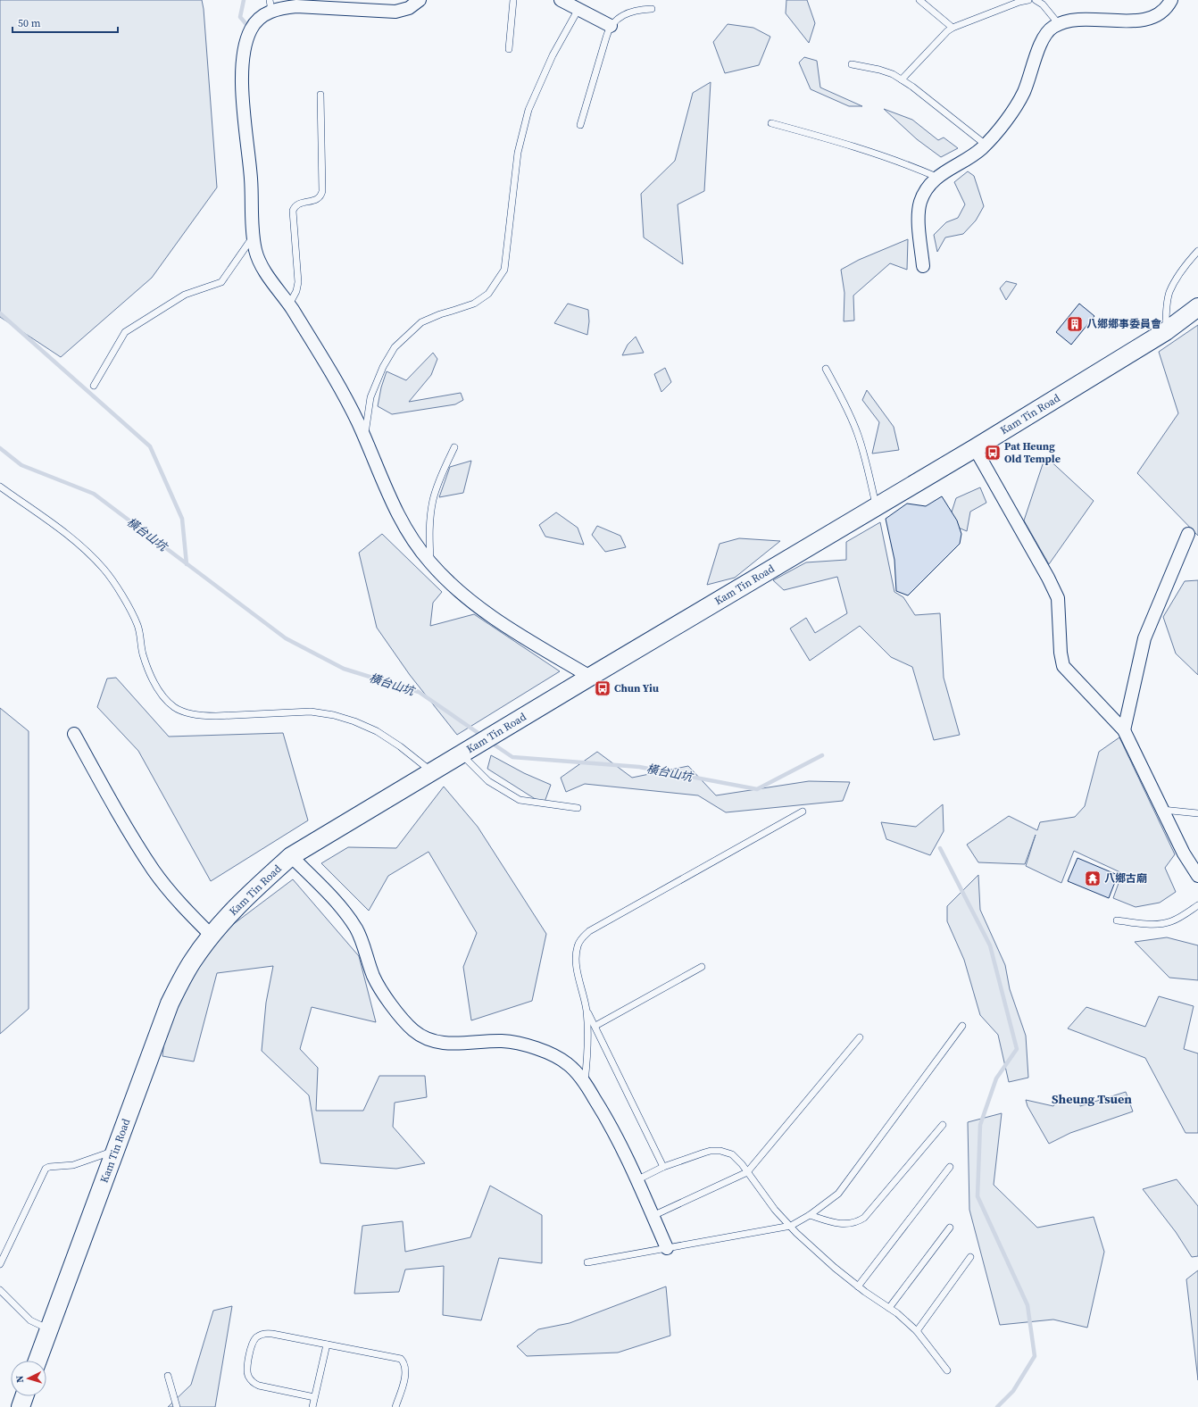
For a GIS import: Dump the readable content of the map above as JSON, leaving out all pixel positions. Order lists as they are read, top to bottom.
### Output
{
  "streets": {
    "main road": ["Kam Tin Road"]
  },
  "districts": ["Sheung Tsuen"],
  "water": ["橫台山坑"],
  "places": {
    "building": ["八鄉鄉事委員會"],
    "bus stop": ["Pat Heung Old Temple", "Chun Yiu"],
    "temple": ["八鄉古廟"]
  },
  "scale_bar": "50 m",
  "north": "left"
}
